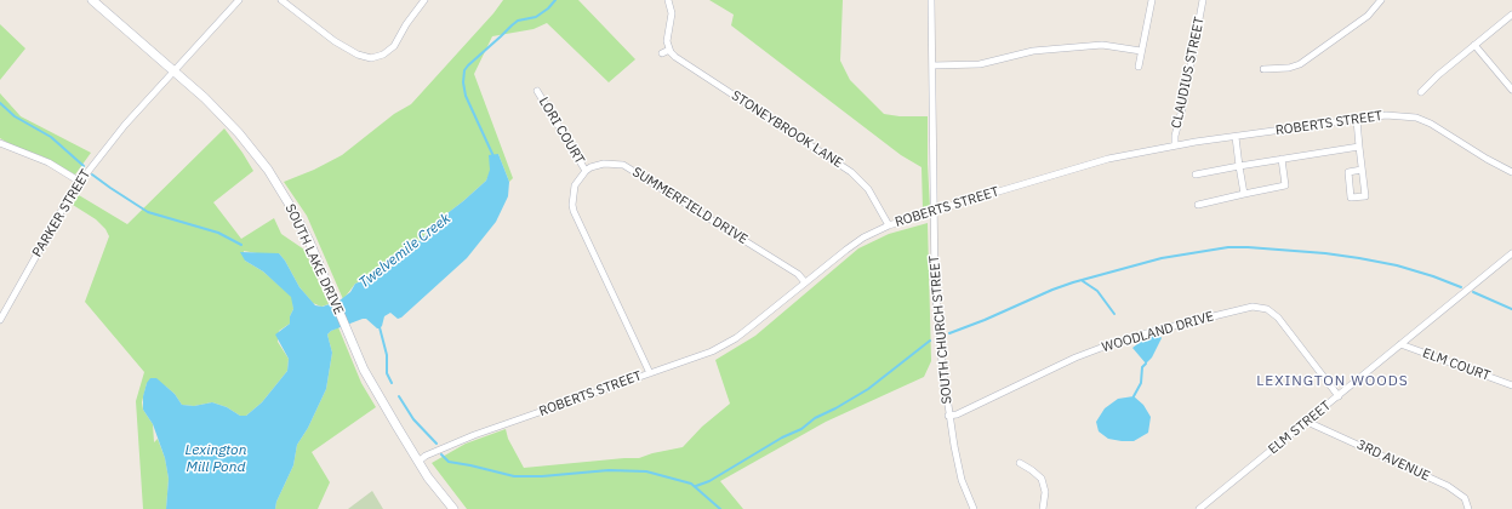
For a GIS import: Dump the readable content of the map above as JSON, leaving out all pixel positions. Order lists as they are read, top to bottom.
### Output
{
  "streets": {
    "main road": ["SOUTH LAKE DRIVE"],
    "street": [
      "CLAUDIUS STREET",
      "ROBERTS STREET",
      "STONEYBROOK LANE",
      "LORI COURT",
      "SUMMERFIELD DRIVE",
      "PARKER STREET",
      "SOUTH CHURCH STREET",
      "WOODLAND DRIVE",
      "ELM COURT",
      "ELM STREET",
      "3RD AVENUE"
    ]
  },
  "crossings": [
    ["CLAUDIUS STREET", "ROBERTS STREET"],
    ["ROBERTS STREET", "STONEYBROOK LANE"],
    ["ROBERTS STREET", "SUMMERFIELD DRIVE"],
    ["ROBERTS STREET", "SOUTH LAKE DRIVE"],
    ["ROBERTS STREET", "SOUTH CHURCH STREET"],
    ["LORI COURT", "SUMMERFIELD DRIVE"],
    ["PARKER STREET", "SOUTH LAKE DRIVE"],
    ["SOUTH CHURCH STREET", "WOODLAND DRIVE"],
    ["WOODLAND DRIVE", "ELM STREET"],
    ["ELM COURT", "ELM STREET"],
    ["ELM STREET", "3RD AVENUE"]
  ],
  "districts": ["LEXINGTON WOODS"],
  "water": ["Twelvemile Creek", "Lexington Mill Pond"]
}
